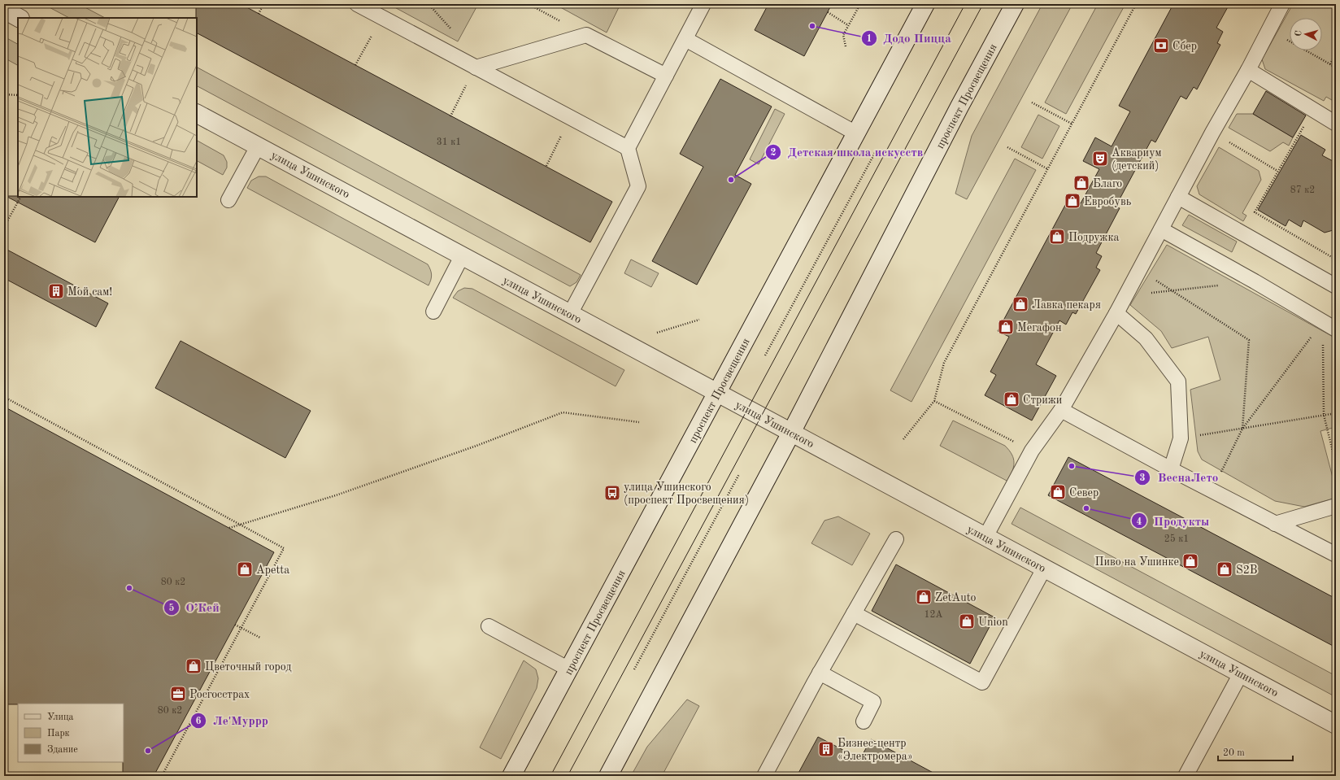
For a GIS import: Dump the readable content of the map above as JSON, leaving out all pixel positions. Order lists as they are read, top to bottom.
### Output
{
  "streets": {
    "main road": ["проспект Просвещения", "улица Ушинского"]
  },
  "crossings": [
    ["проспект Просвещения", "улица Ушинского"]
  ],
  "places": {
    "other": [
      "Додо Пицца",
      "Детская школа искусств",
      "ВеснаЛето",
      "Продукты",
      "О’Кей",
      "Ле'Муррр"
    ],
    "bank": ["Сбер"],
    "theatre": ["Аквариум (детский)"],
    "shop": [
      "Благо",
      "Евробувь",
      "Подружка",
      "Лавка пекаря",
      "Мегафон",
      "Стрижи",
      "Север",
      "Пиво на Ушинке",
      "Apetta",
      "S2B",
      "ZetAuto",
      "Union",
      "Цветочный город"
    ],
    "building": ["Мой сам!", "Бизнес-центр «Электромера»"],
    "bus stop": ["улица Ушинского (проспект Просвещения)"],
    "office": ["Росгосстрах"]
  },
  "house_numbers": [
    "31 к1",
    "87 к2",
    "25 к1",
    "80 к2",
    "12А",
    "80 к2"
  ],
  "legend": ["Улица", "Парк", "Здание"],
  "scale_bar": "20 m",
  "north": "left"
}
